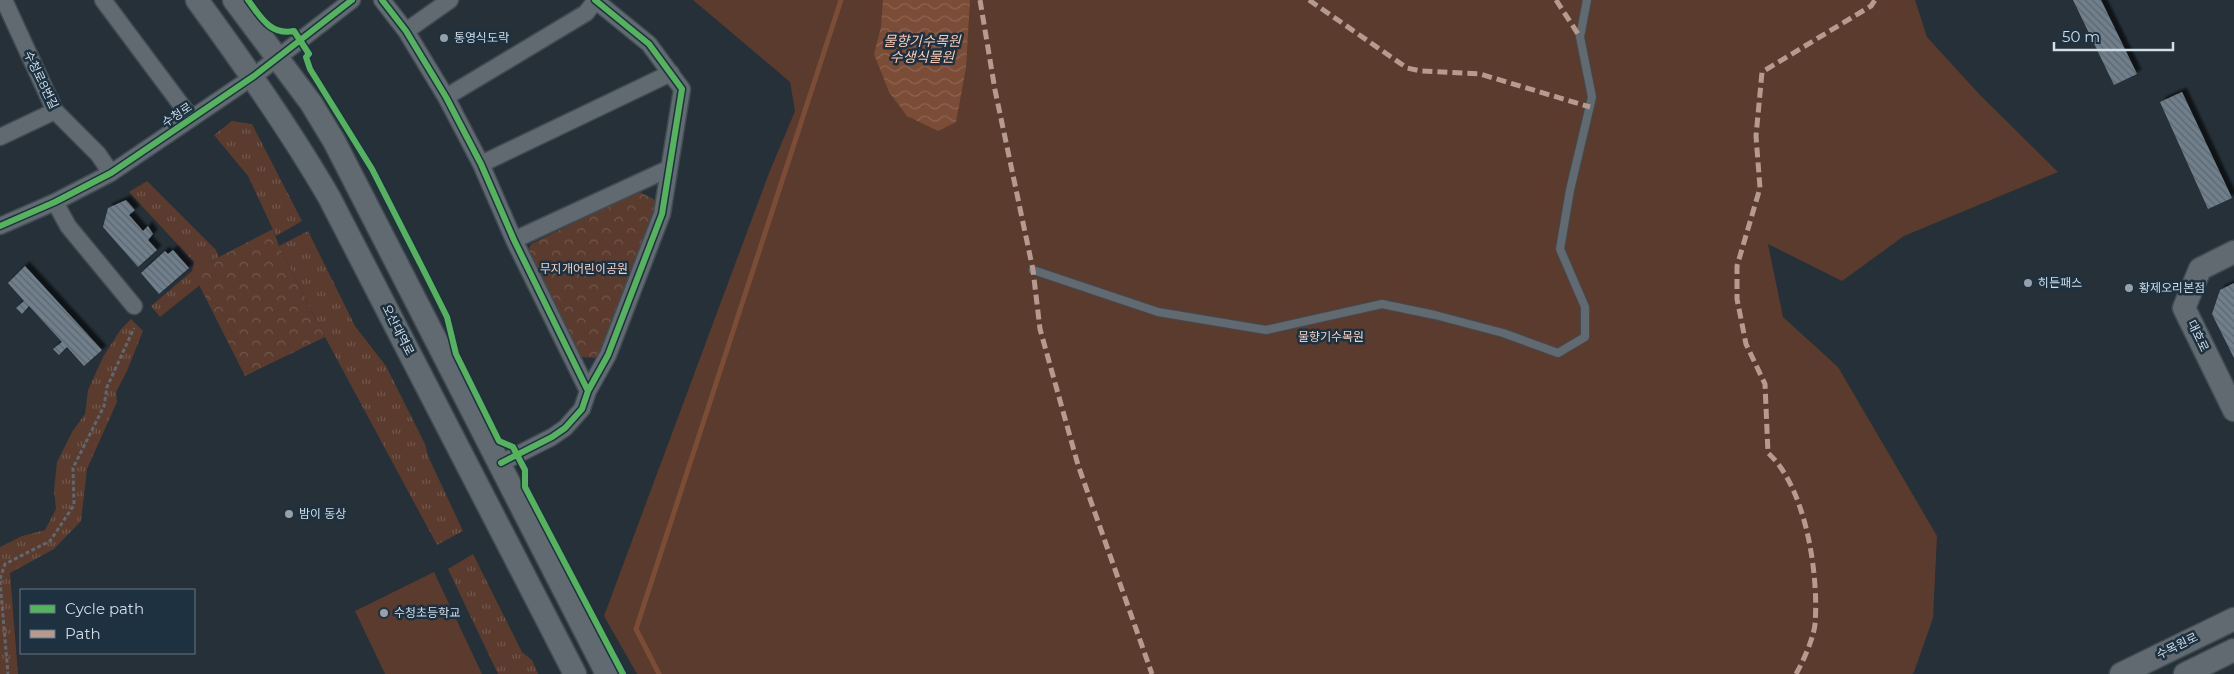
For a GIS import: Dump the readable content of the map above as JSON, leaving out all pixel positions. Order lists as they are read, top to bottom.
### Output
{
  "streets": {
    "main road": ["오산대역로", "대호로", "수목원로"],
    "street": ["수청로8번길", "수청로"]
  },
  "crossings": [
    ["수청로8번길", "수청로"],
    ["수청로", "오산대역로"]
  ],
  "water": ["물향기수목원 수생식물원"],
  "parks": ["무지개어린이공원", "물향기수목원"],
  "places": [
    "통영식도락",
    "히든패스",
    "황제오리본점",
    "밤이 동상",
    "수청초등학교"
  ],
  "legend": ["Cycle path", "Path"],
  "scale_bar": "50 m"
}
